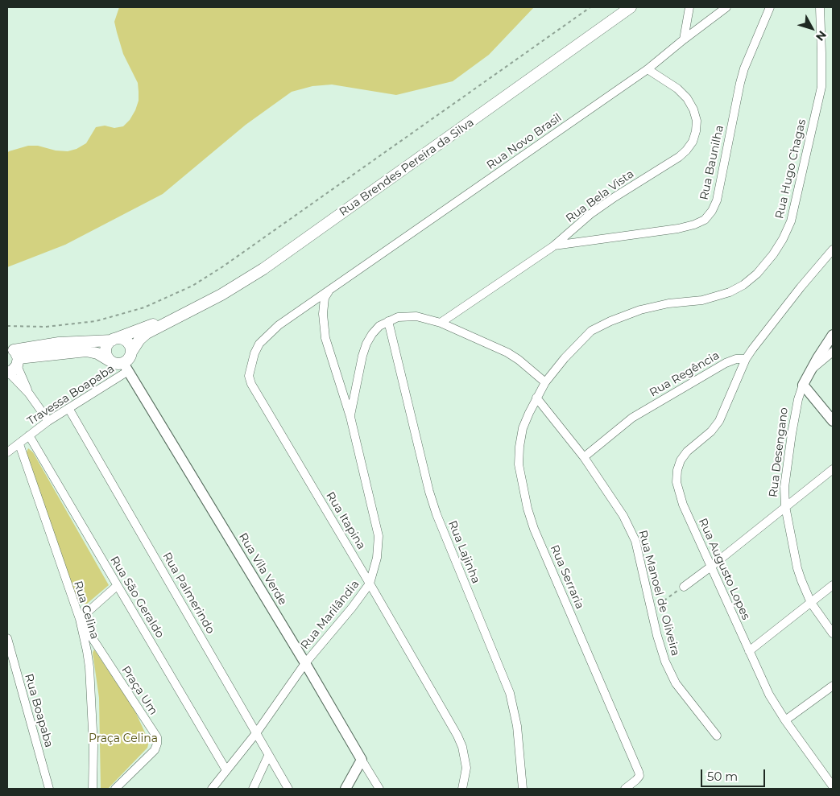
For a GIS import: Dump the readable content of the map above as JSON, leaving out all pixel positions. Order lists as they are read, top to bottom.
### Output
{
  "streets": {
    "main road": ["Rua Brendes Pereira da Silva"],
    "street": [
      "Rua Novo Brasil",
      "Rua Baunilha",
      "Rua Hugo Chagas",
      "Rua Bela Vista",
      "Rua Regência",
      "Travessa Boapaba",
      "Rua Desengano",
      "Rua Itapina",
      "Rua Lajinha",
      "Rua Vila Verde",
      "Rua Augusto Lopes",
      "Rua Serraria",
      "Rua Palmerindo",
      "Rua Manoel de Oliveira",
      "Rua São Geraldo",
      "Rua Celina",
      "Rua Marilândia",
      "Praça Um",
      "Rua Boapaba"
    ]
  },
  "crossings": [
    ["Rua Novo Brasil", "Rua Bela Vista"],
    ["Rua Novo Brasil", "Rua Itapina"],
    ["Rua Novo Brasil", "Rua Marilândia"],
    ["Rua Baunilha", "Rua Bela Vista"],
    ["Rua Brendes Pereira da Silva", "Travessa Boapaba"],
    ["Rua Brendes Pereira da Silva", "Rua Vila Verde"],
    ["Rua Hugo Chagas", "Rua Serraria"],
    ["Rua Regência", "Rua Augusto Lopes"],
    ["Rua Regência", "Rua Manoel de Oliveira"],
    ["Travessa Boapaba", "Rua Vila Verde"],
    ["Travessa Boapaba", "Rua Palmerindo"],
    ["Travessa Boapaba", "Rua São Geraldo"],
    ["Travessa Boapaba", "Rua Celina"],
    ["Rua Itapina", "Rua Marilândia"],
    ["Rua Vila Verde", "Rua Marilândia"],
    ["Rua Serraria", "Rua Manoel de Oliveira"],
    ["Rua Palmerindo", "Rua Marilândia"],
    ["Rua São Geraldo", "Rua Marilândia"],
    ["Rua Celina", "Praça Um"]
  ],
  "parks": ["Praça Celina"],
  "scale_bar": "50 m",
  "north": "bottom right"
}
